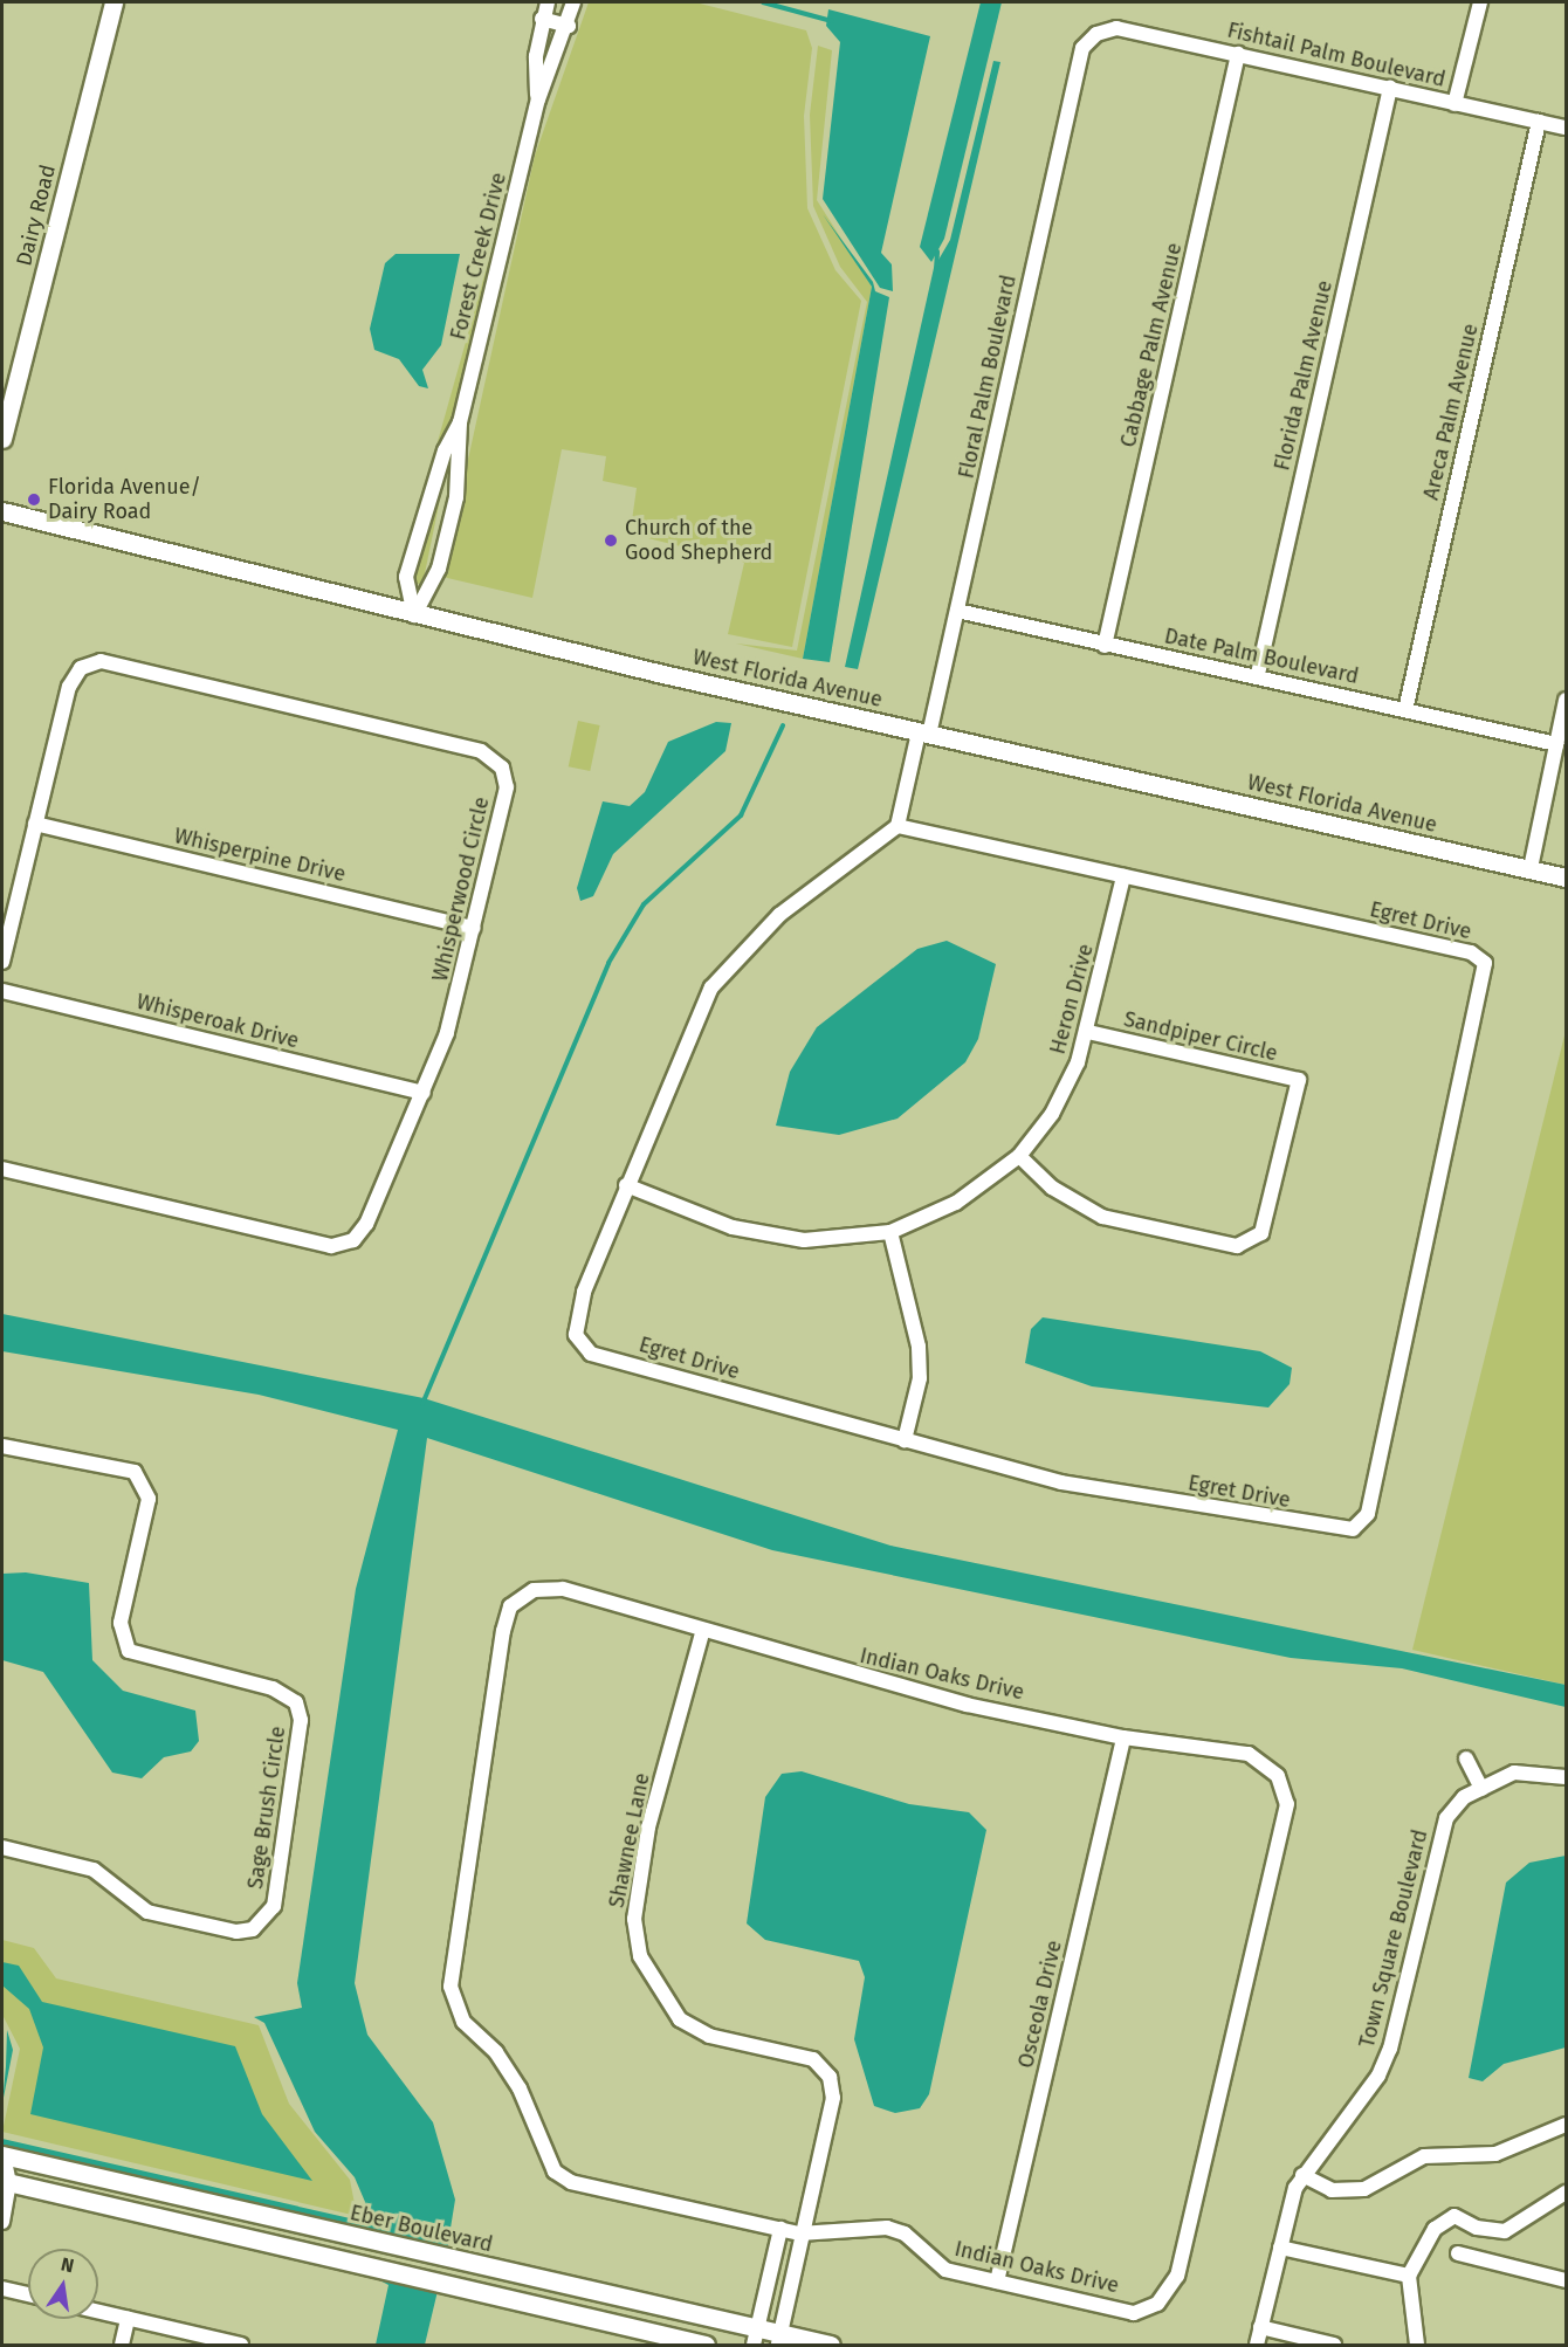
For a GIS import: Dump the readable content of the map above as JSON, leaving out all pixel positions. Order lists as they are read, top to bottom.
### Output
{
  "streets": {
    "street": [
      "Fishtail Palm Boulevard",
      "Dairy Road",
      "Forest Creek Drive",
      "Cabbage Palm Avenue",
      "Florida Palm Avenue",
      "Floral Palm Boulevard",
      "Areca Palm Avenue",
      "Date Palm Boulevard",
      "West Florida Avenue",
      "Whisperpine Drive",
      "Whisperwood Circle",
      "Egret Drive",
      "Heron Drive",
      "Whisperoak Drive",
      "Sandpiper Circle",
      "Indian Oaks Drive",
      "Sage Brush Circle",
      "Shawnee Lane",
      "Town Square Boulevard",
      "Osceola Drive",
      "Eber Boulevard"
    ]
  },
  "crossings": [
    ["Fishtail Palm Boulevard", "Cabbage Palm Avenue"],
    ["Fishtail Palm Boulevard", "Florida Palm Avenue"],
    ["Fishtail Palm Boulevard", "Floral Palm Boulevard"],
    ["Fishtail Palm Boulevard", "Areca Palm Avenue"],
    ["Forest Creek Drive", "West Florida Avenue"],
    ["Cabbage Palm Avenue", "Date Palm Boulevard"],
    ["Florida Palm Avenue", "Date Palm Boulevard"],
    ["Floral Palm Boulevard", "Date Palm Boulevard"],
    ["Floral Palm Boulevard", "West Florida Avenue"],
    ["Areca Palm Avenue", "Date Palm Boulevard"],
    ["Whisperpine Drive", "Whisperwood Circle"],
    ["Whisperwood Circle", "Whisperoak Drive"],
    ["Egret Drive", "Heron Drive"],
    ["Heron Drive", "Sandpiper Circle"],
    ["Indian Oaks Drive", "Shawnee Lane"],
    ["Indian Oaks Drive", "Osceola Drive"]
  ],
  "places": ["Florida Avenue/ Dairy Road", "Church of the Good Shepherd"],
  "north": "top"
}
